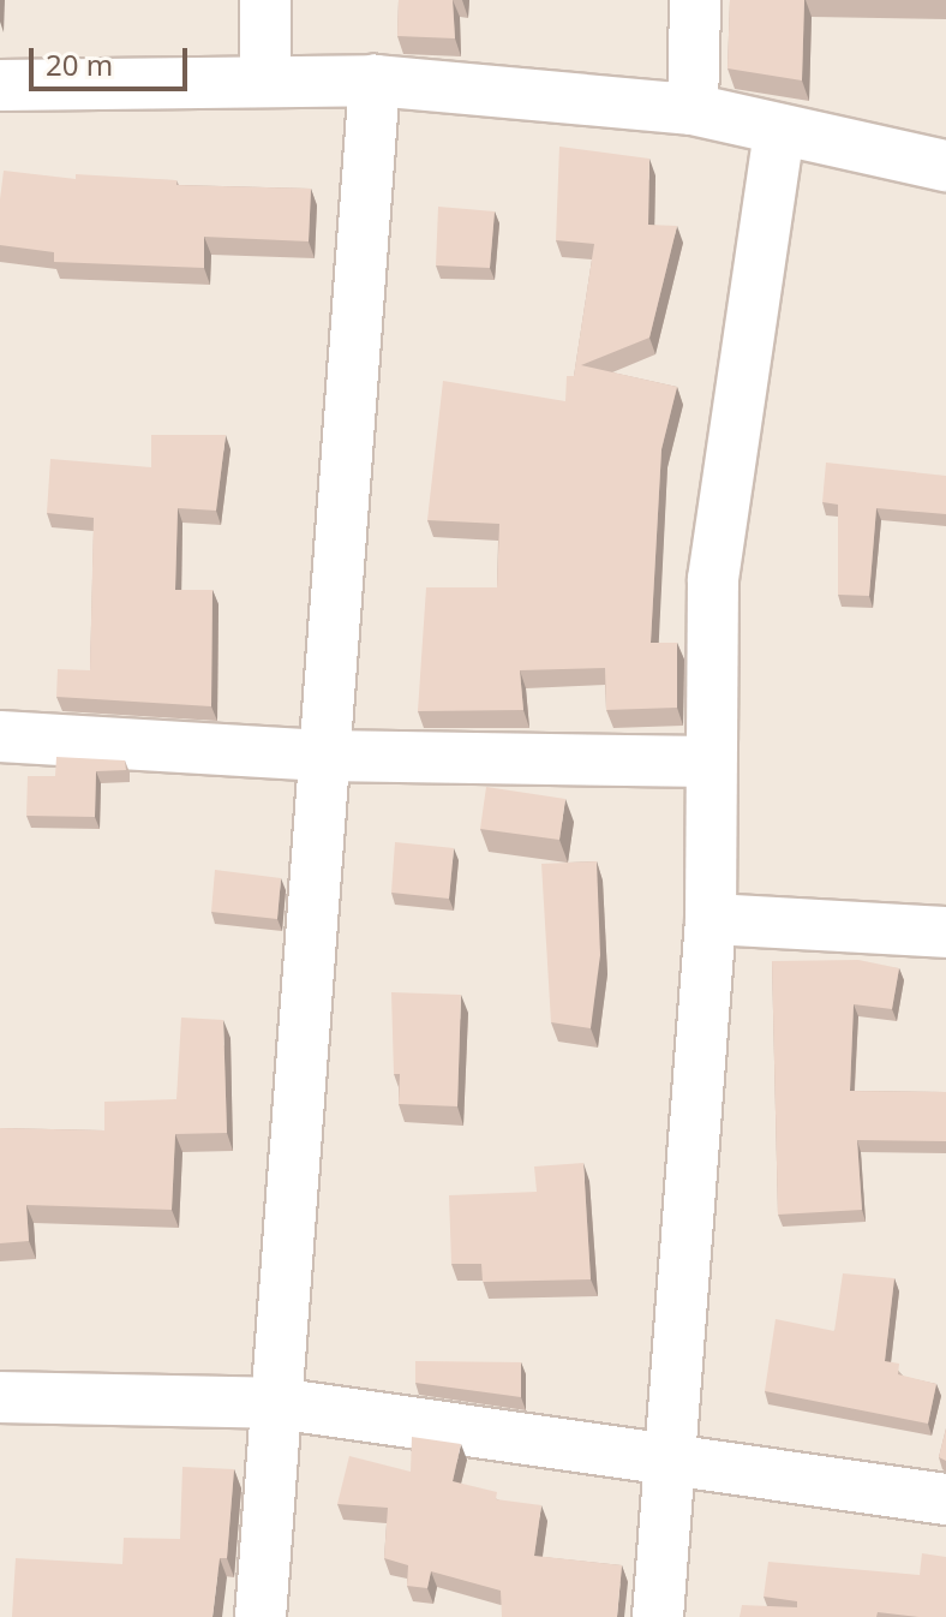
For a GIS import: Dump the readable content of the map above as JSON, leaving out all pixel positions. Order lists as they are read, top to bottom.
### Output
{
  "scale_bar": "20 m"
}
